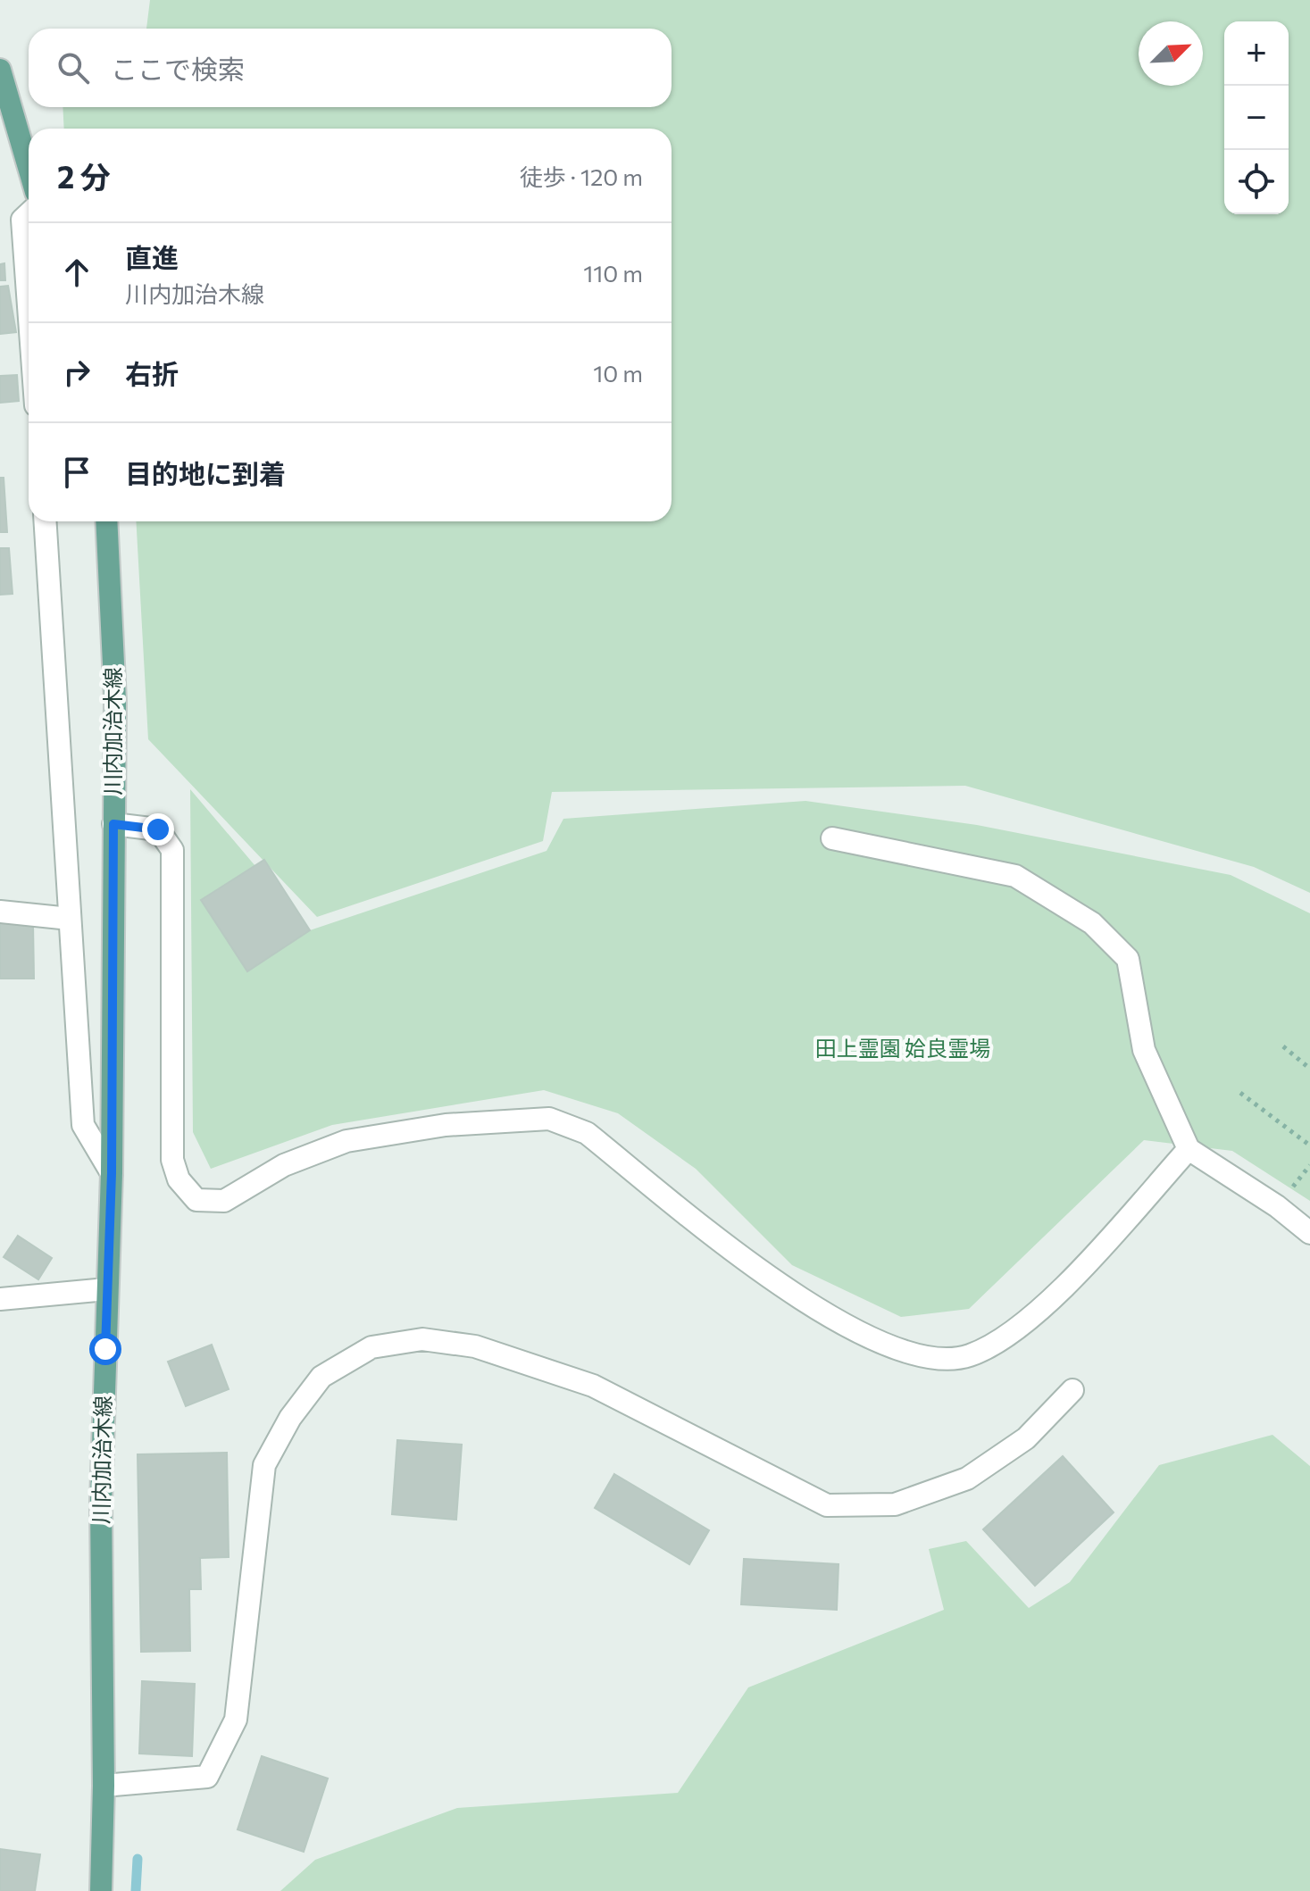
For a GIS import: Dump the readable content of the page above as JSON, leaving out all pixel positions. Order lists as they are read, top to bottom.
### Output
{
  "streets": {
    "main road": ["川内加治木線"]
  },
  "parks": ["田上霊園 姶良霊場"],
  "north": "top right",
  "page": {
    "map_buttons": ["+", "−"],
    "search": "ここで検索",
    "heading": ["2 分", "徒歩 · 120 m"],
    "list": [
      ["直進", "川内加治木線", "110 m"],
      ["右折", "10 m"],
      "目的地に到着"
    ]
  }
}
